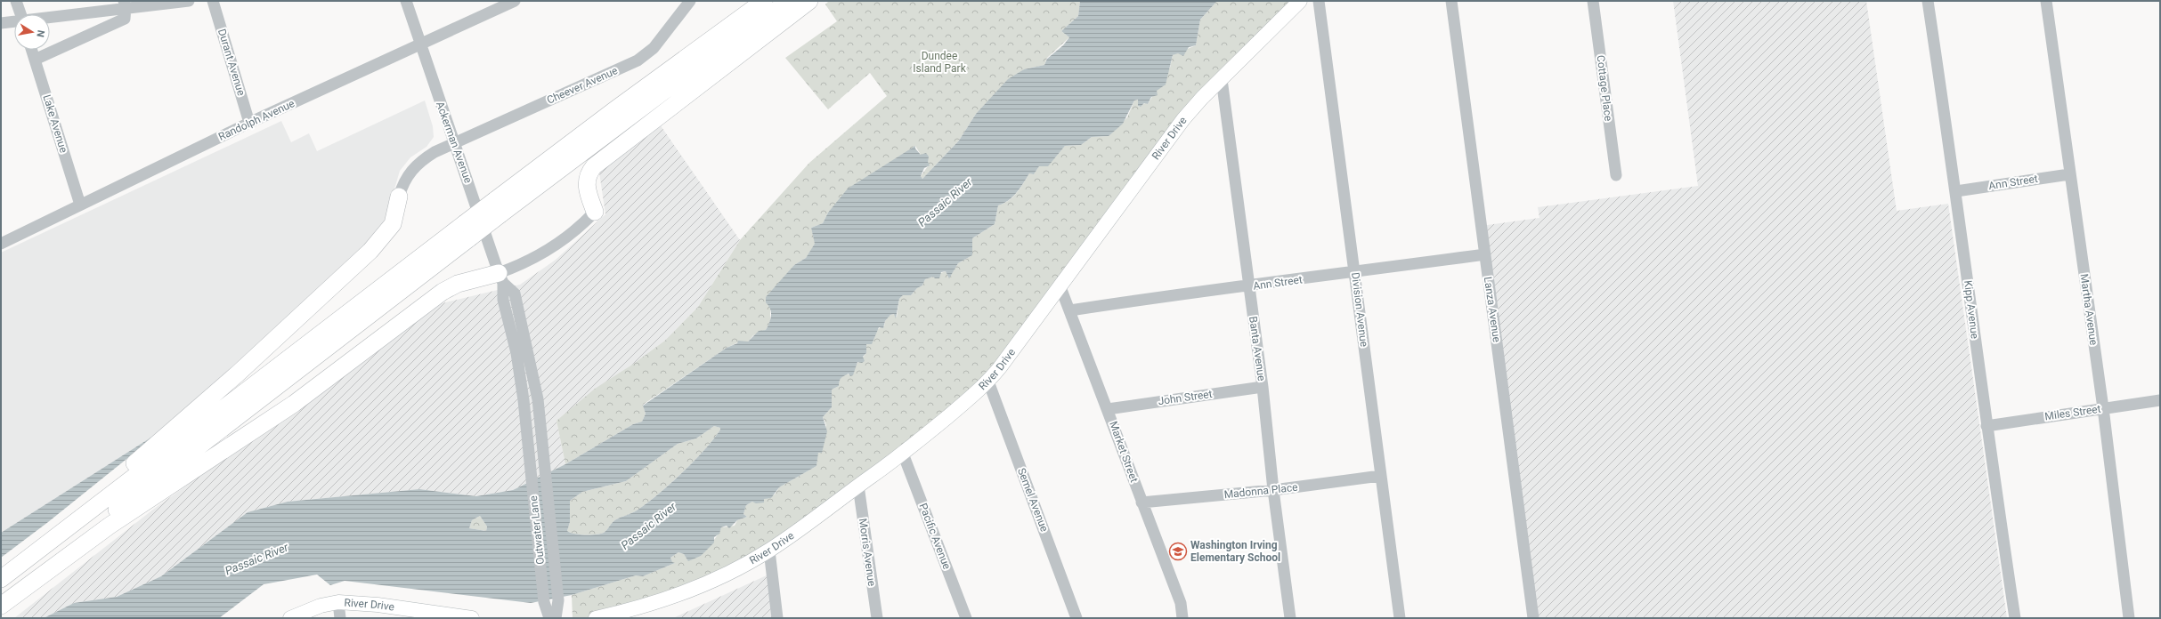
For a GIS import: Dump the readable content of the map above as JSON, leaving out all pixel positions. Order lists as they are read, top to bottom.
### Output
{
  "streets": {
    "main road": ["River Drive"],
    "street": [
      "Durant Avenue",
      "Cheever Avenue",
      "Cottage Place",
      "Randolph Avenue",
      "Lake Avenue",
      "Ackerman Avenue",
      "Ann Street",
      "Division Avenue",
      "Lanza Avenue",
      "Kipp Avenue",
      "Martha Avenue",
      "Banta Avenue",
      "John Street",
      "Miles Street",
      "Market Street",
      "Madonna Place",
      "Semel Avenue",
      "Outwater Lane",
      "Pacific Avenue",
      "Morris Avenue"
    ]
  },
  "crossings": [
    ["Durant Avenue", "Randolph Avenue"],
    ["Cheever Avenue", "Ackerman Avenue"],
    ["Randolph Avenue", "Lake Avenue"],
    ["Randolph Avenue", "Ackerman Avenue"],
    ["River Drive", "Banta Avenue"],
    ["River Drive", "Market Street"],
    ["River Drive", "Semel Avenue"],
    ["River Drive", "Pacific Avenue"],
    ["River Drive", "Morris Avenue"],
    ["Ackerman Avenue", "Outwater Lane"],
    ["Ann Street", "Division Avenue"],
    ["Ann Street", "Lanza Avenue"],
    ["Ann Street", "Kipp Avenue"],
    ["Ann Street", "Martha Avenue"],
    ["Ann Street", "Banta Avenue"],
    ["Ann Street", "Market Street"],
    ["Division Avenue", "Madonna Place"],
    ["Kipp Avenue", "Miles Street"],
    ["Martha Avenue", "Miles Street"],
    ["Banta Avenue", "John Street"],
    ["Banta Avenue", "Madonna Place"],
    ["John Street", "Market Street"],
    ["Market Street", "Madonna Place"]
  ],
  "water": ["Passaic River"],
  "parks": ["Dundee Island Park"],
  "places": {
    "school or university": ["Washington Irving Elementary School"]
  },
  "north": "right"
}
